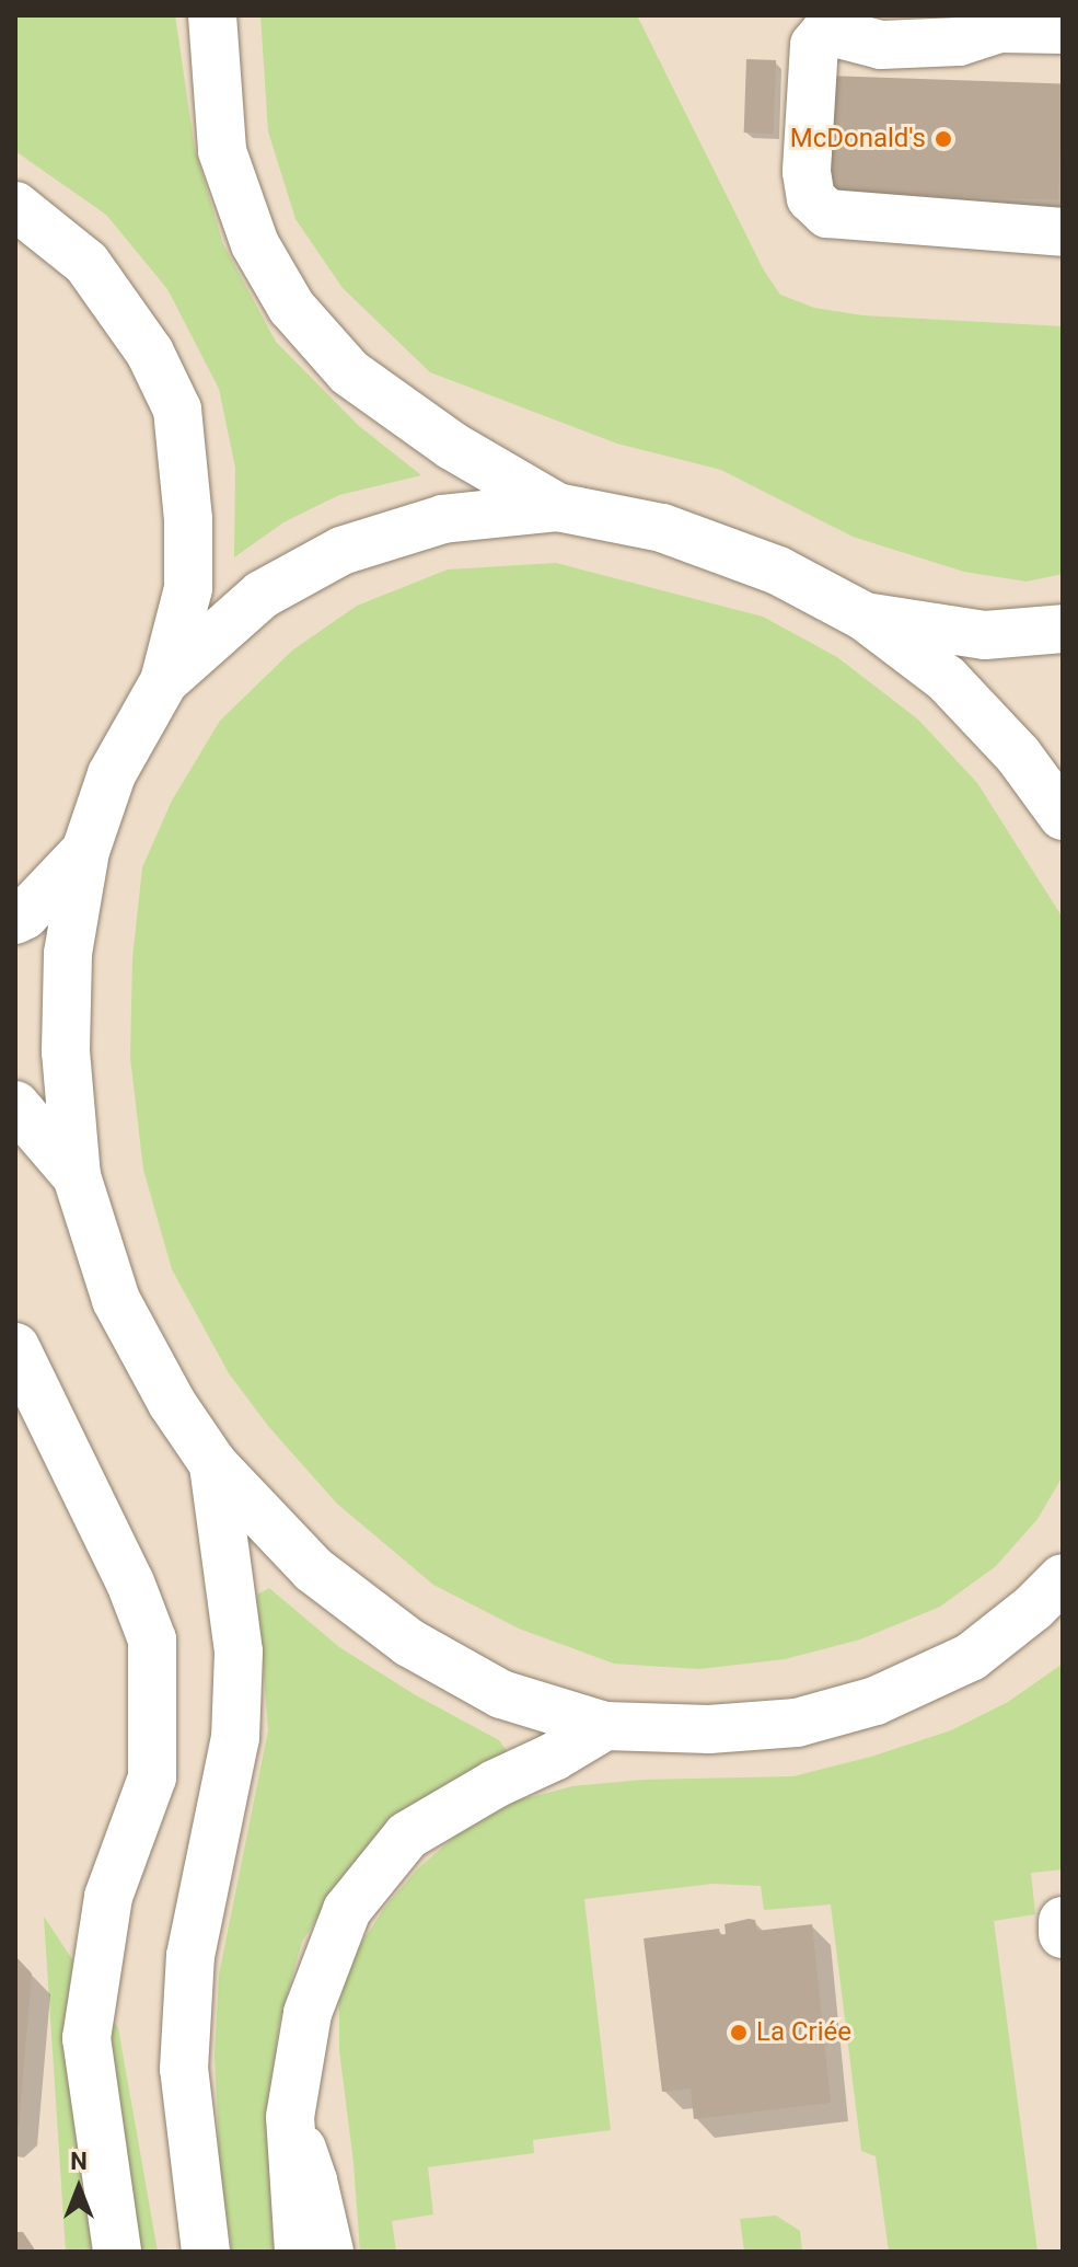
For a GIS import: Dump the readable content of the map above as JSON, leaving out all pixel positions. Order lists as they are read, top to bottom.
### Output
{
  "places": ["McDonald's", "La Criée"],
  "north": "top"
}
